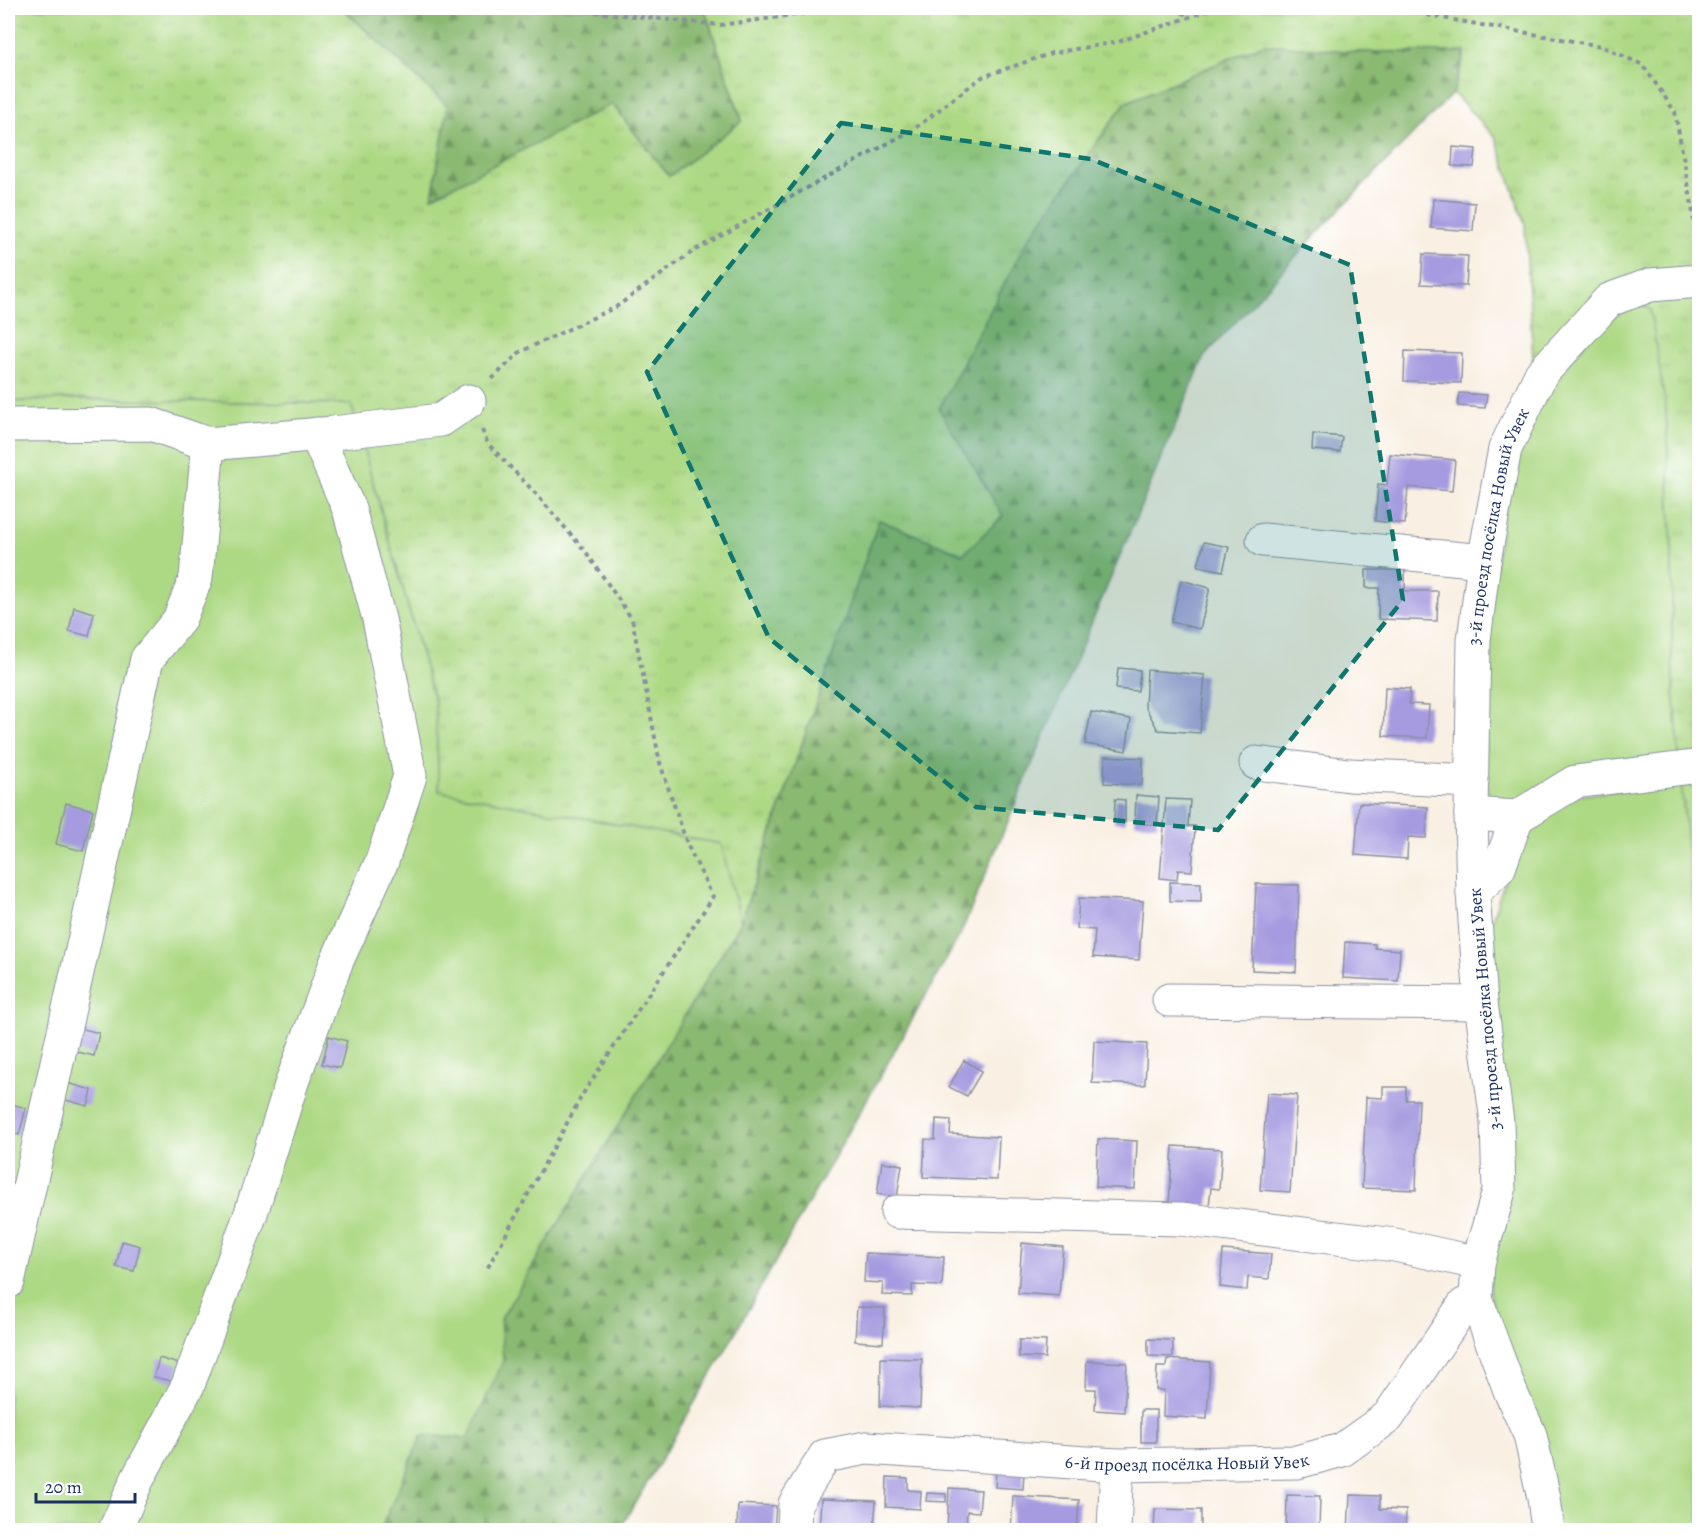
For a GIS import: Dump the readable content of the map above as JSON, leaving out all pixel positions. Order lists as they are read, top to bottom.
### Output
{
  "streets": {
    "street": ["3-й проезд посёлка Новый Увек", "6-й проезд посёлка Новый Увек"]
  },
  "crossings": [
    ["3-й проезд посёлка Новый Увек", "6-й проезд посёлка Новый Увек"]
  ],
  "scale_bar": "20 m"
}
